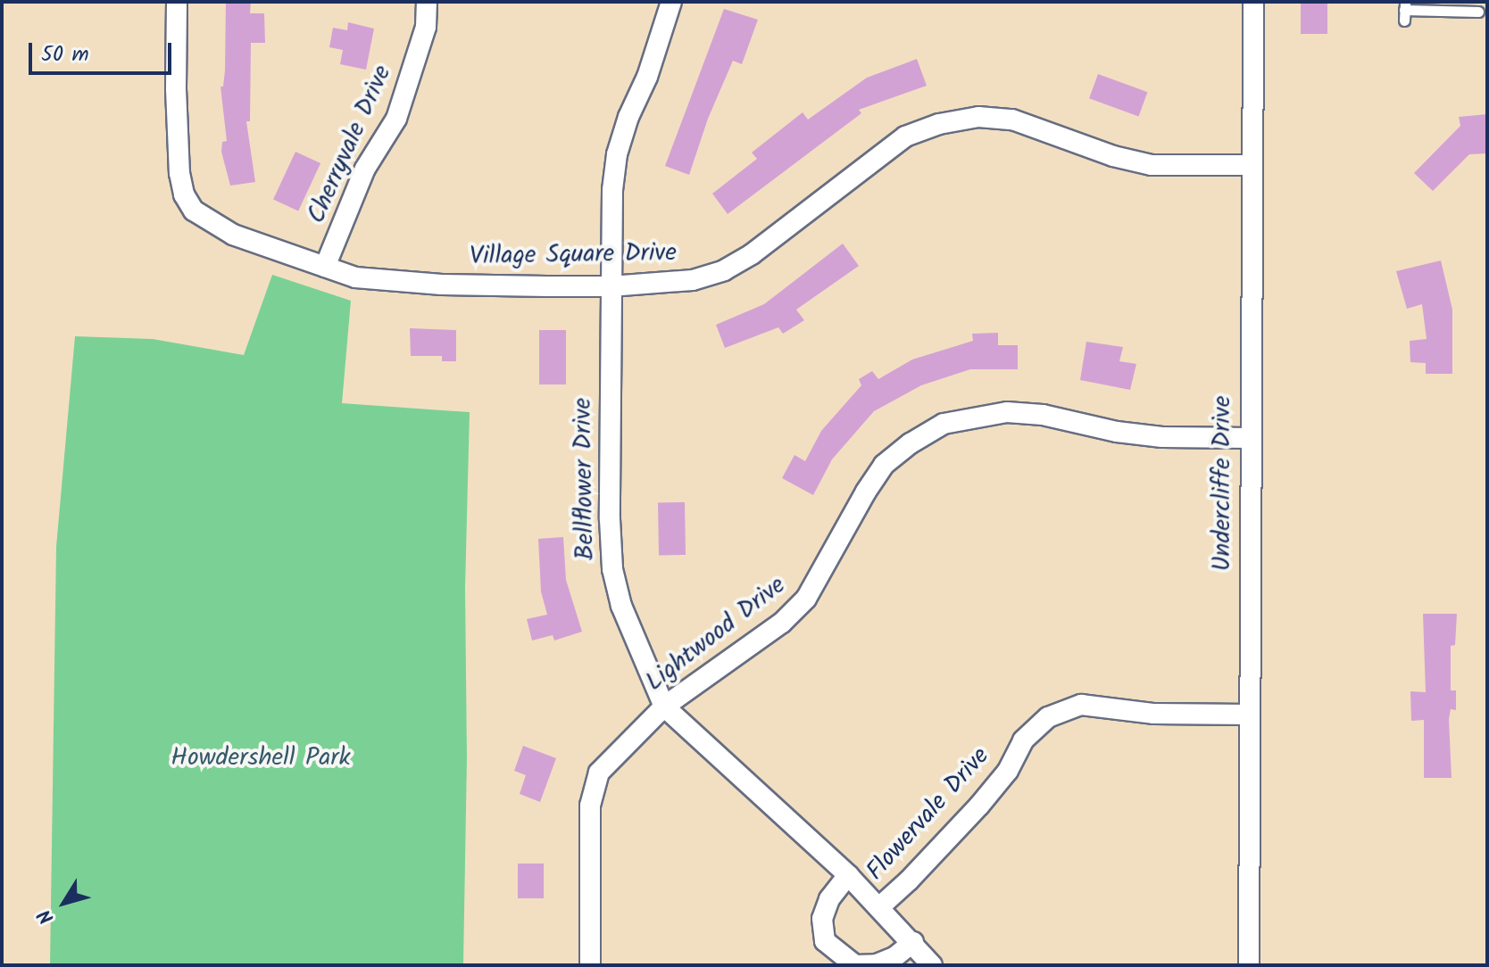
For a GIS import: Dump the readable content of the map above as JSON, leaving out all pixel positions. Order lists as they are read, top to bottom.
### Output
{
  "streets": {
    "street": [
      "Cherryvale Drive",
      "Village Square Drive",
      "Bellflower Drive",
      "Undercliffe Drive",
      "Lightwood Drive",
      "Flowervale Drive"
    ]
  },
  "crossings": [
    ["Cherryvale Drive", "Village Square Drive"],
    ["Village Square Drive", "Bellflower Drive"],
    ["Village Square Drive", "Undercliffe Drive"],
    ["Bellflower Drive", "Lightwood Drive"],
    ["Bellflower Drive", "Flowervale Drive"],
    ["Undercliffe Drive", "Lightwood Drive"],
    ["Undercliffe Drive", "Flowervale Drive"]
  ],
  "parks": ["Howdershell Park"],
  "scale_bar": "50 m",
  "north": "bottom left"
}
